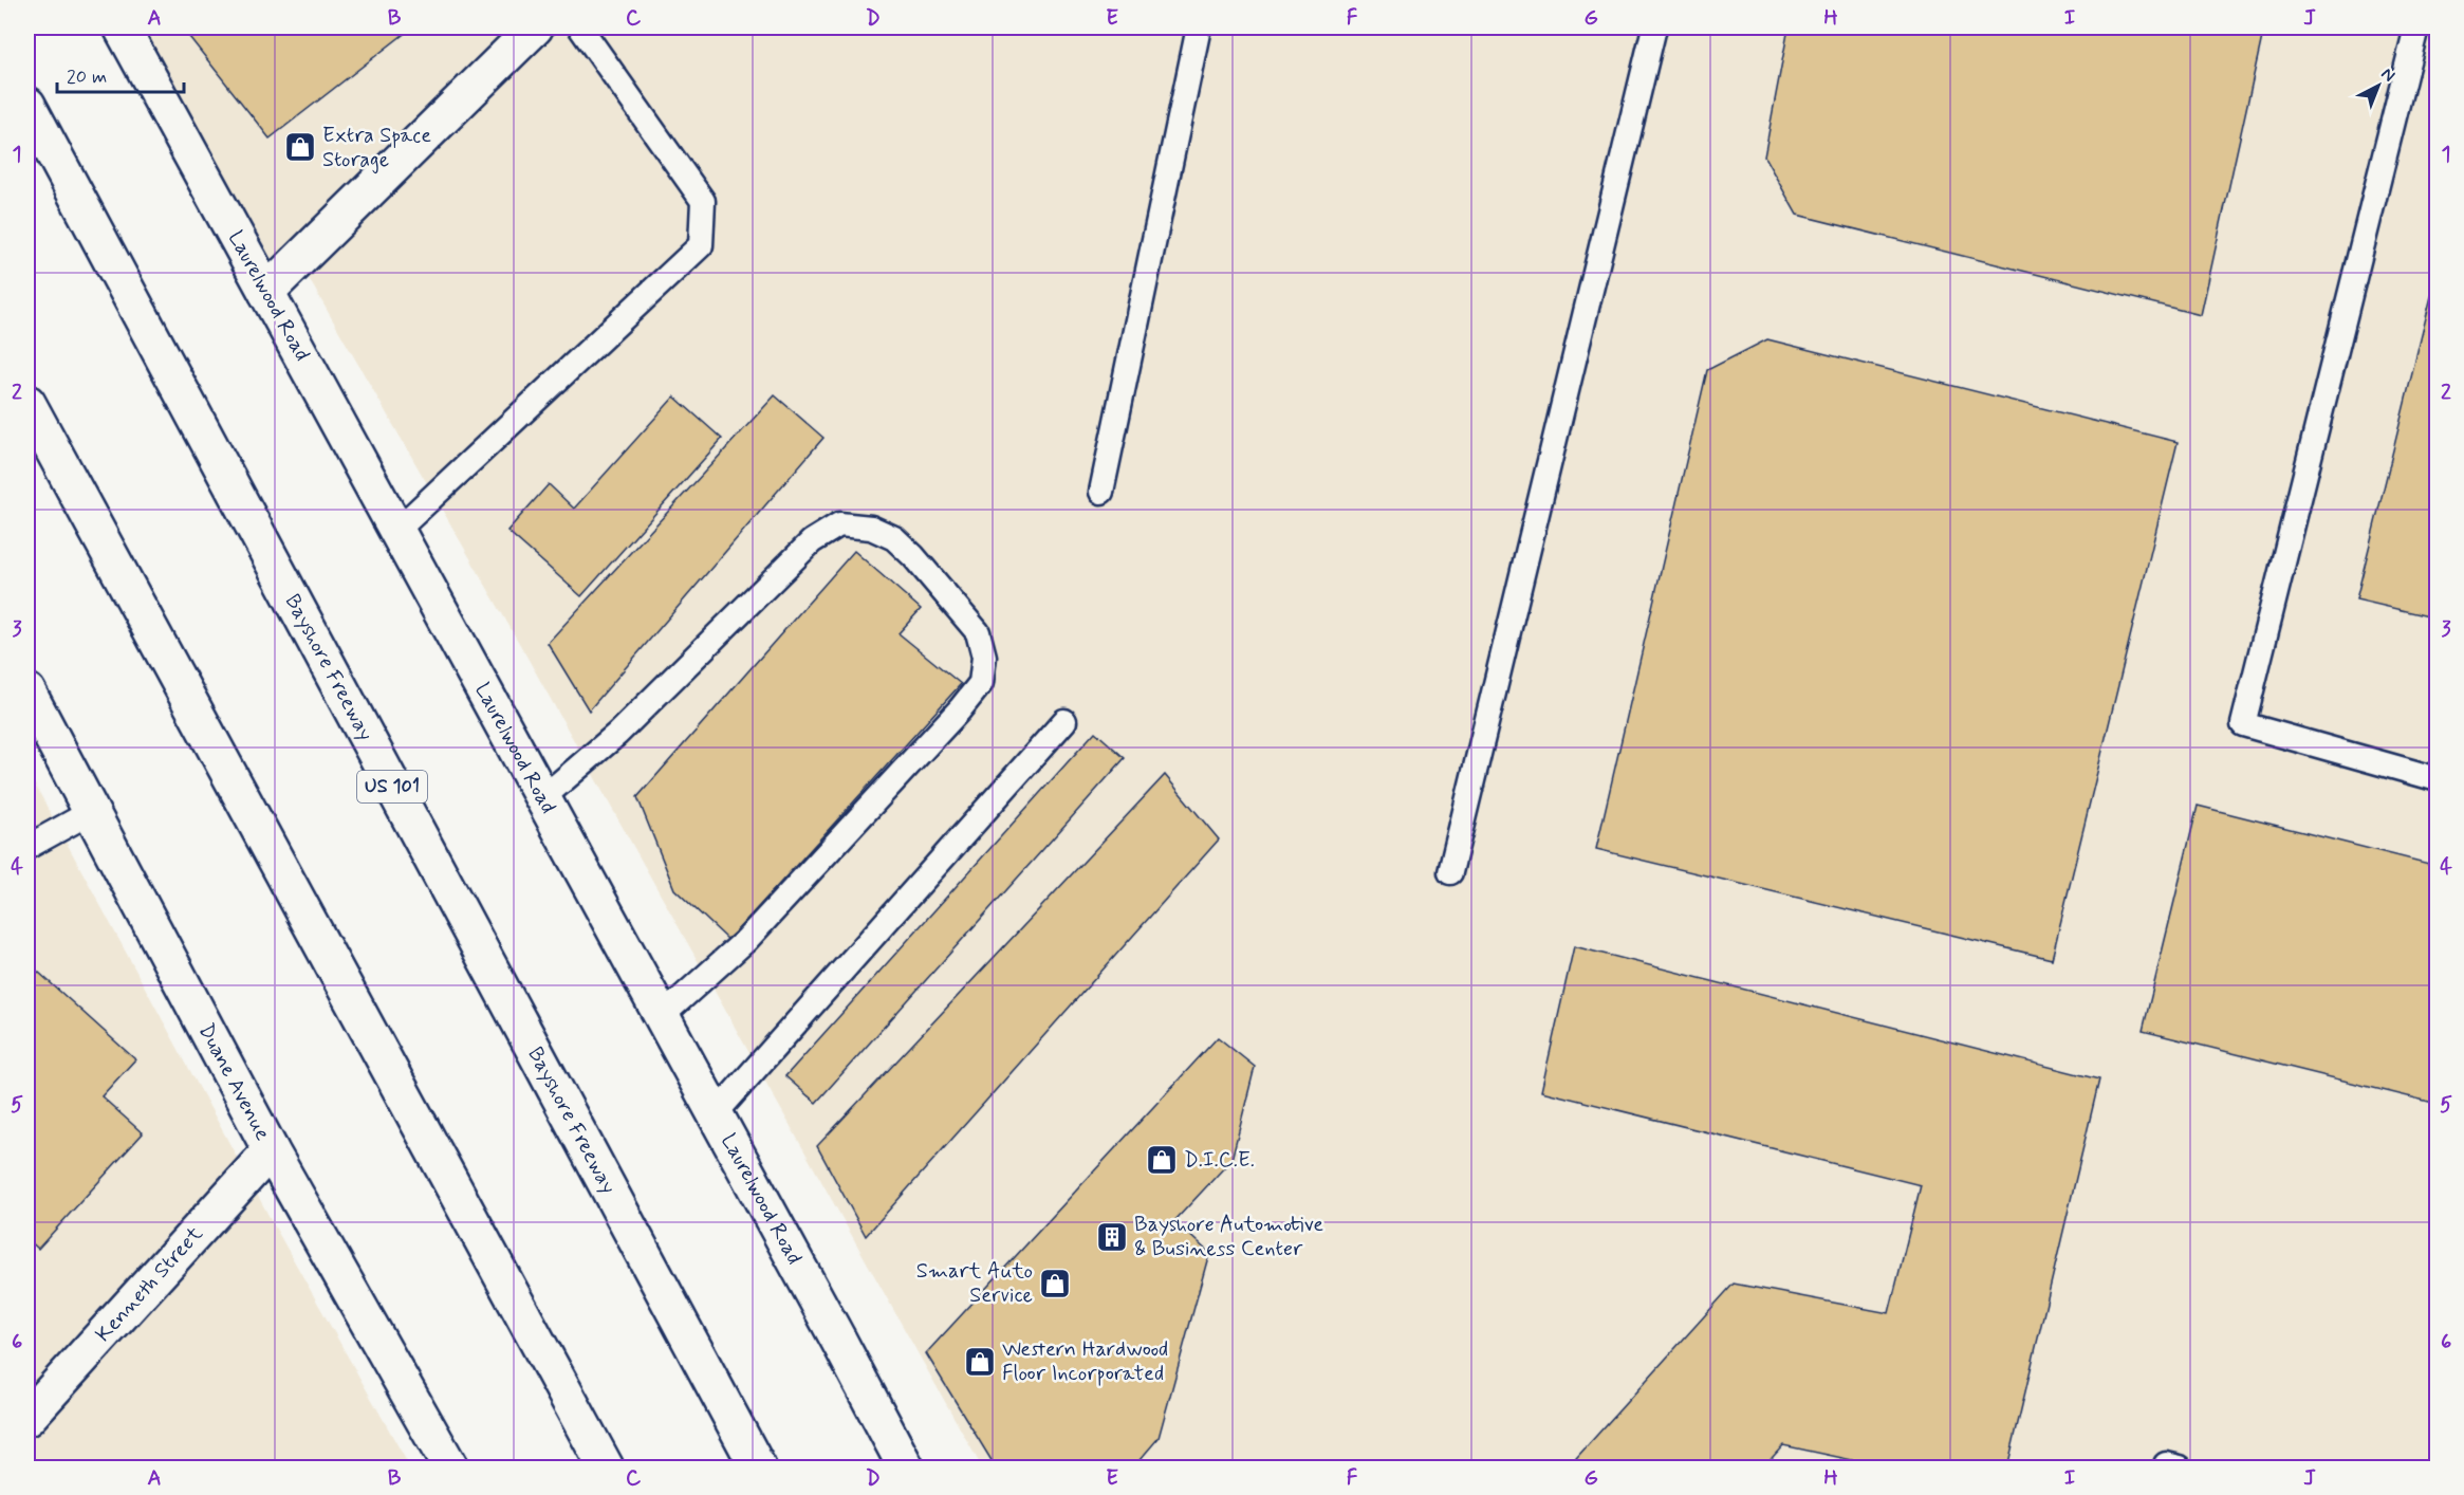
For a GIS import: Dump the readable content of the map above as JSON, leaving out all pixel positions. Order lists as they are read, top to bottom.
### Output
{
  "streets": {
    "main road": [
      "Laurelwood Road",
      "Bayshore Freeway",
      "US 101",
      "Duane Avenue",
      "Kenneth Street"
    ]
  },
  "crossings": [
    ["Duane Avenue", "Kenneth Street"]
  ],
  "places": {
    "shop": [
      "Extra Space Storage",
      "D.I.C.E.",
      "Smart Auto Service",
      "Western Hardwood Floor Incorporated"
    ],
    "building": ["Bayshore Automotive & Business Center"]
  },
  "scale_bar": "20 m",
  "north": "top right",
  "grid": {
    "columns": [
      "A",
      "B",
      "C",
      "D",
      "E",
      "F",
      "G",
      "H",
      "I",
      "J"
    ],
    "rows": [
      "1",
      "2",
      "3",
      "4",
      "5",
      "6"
    ]
  }
}
